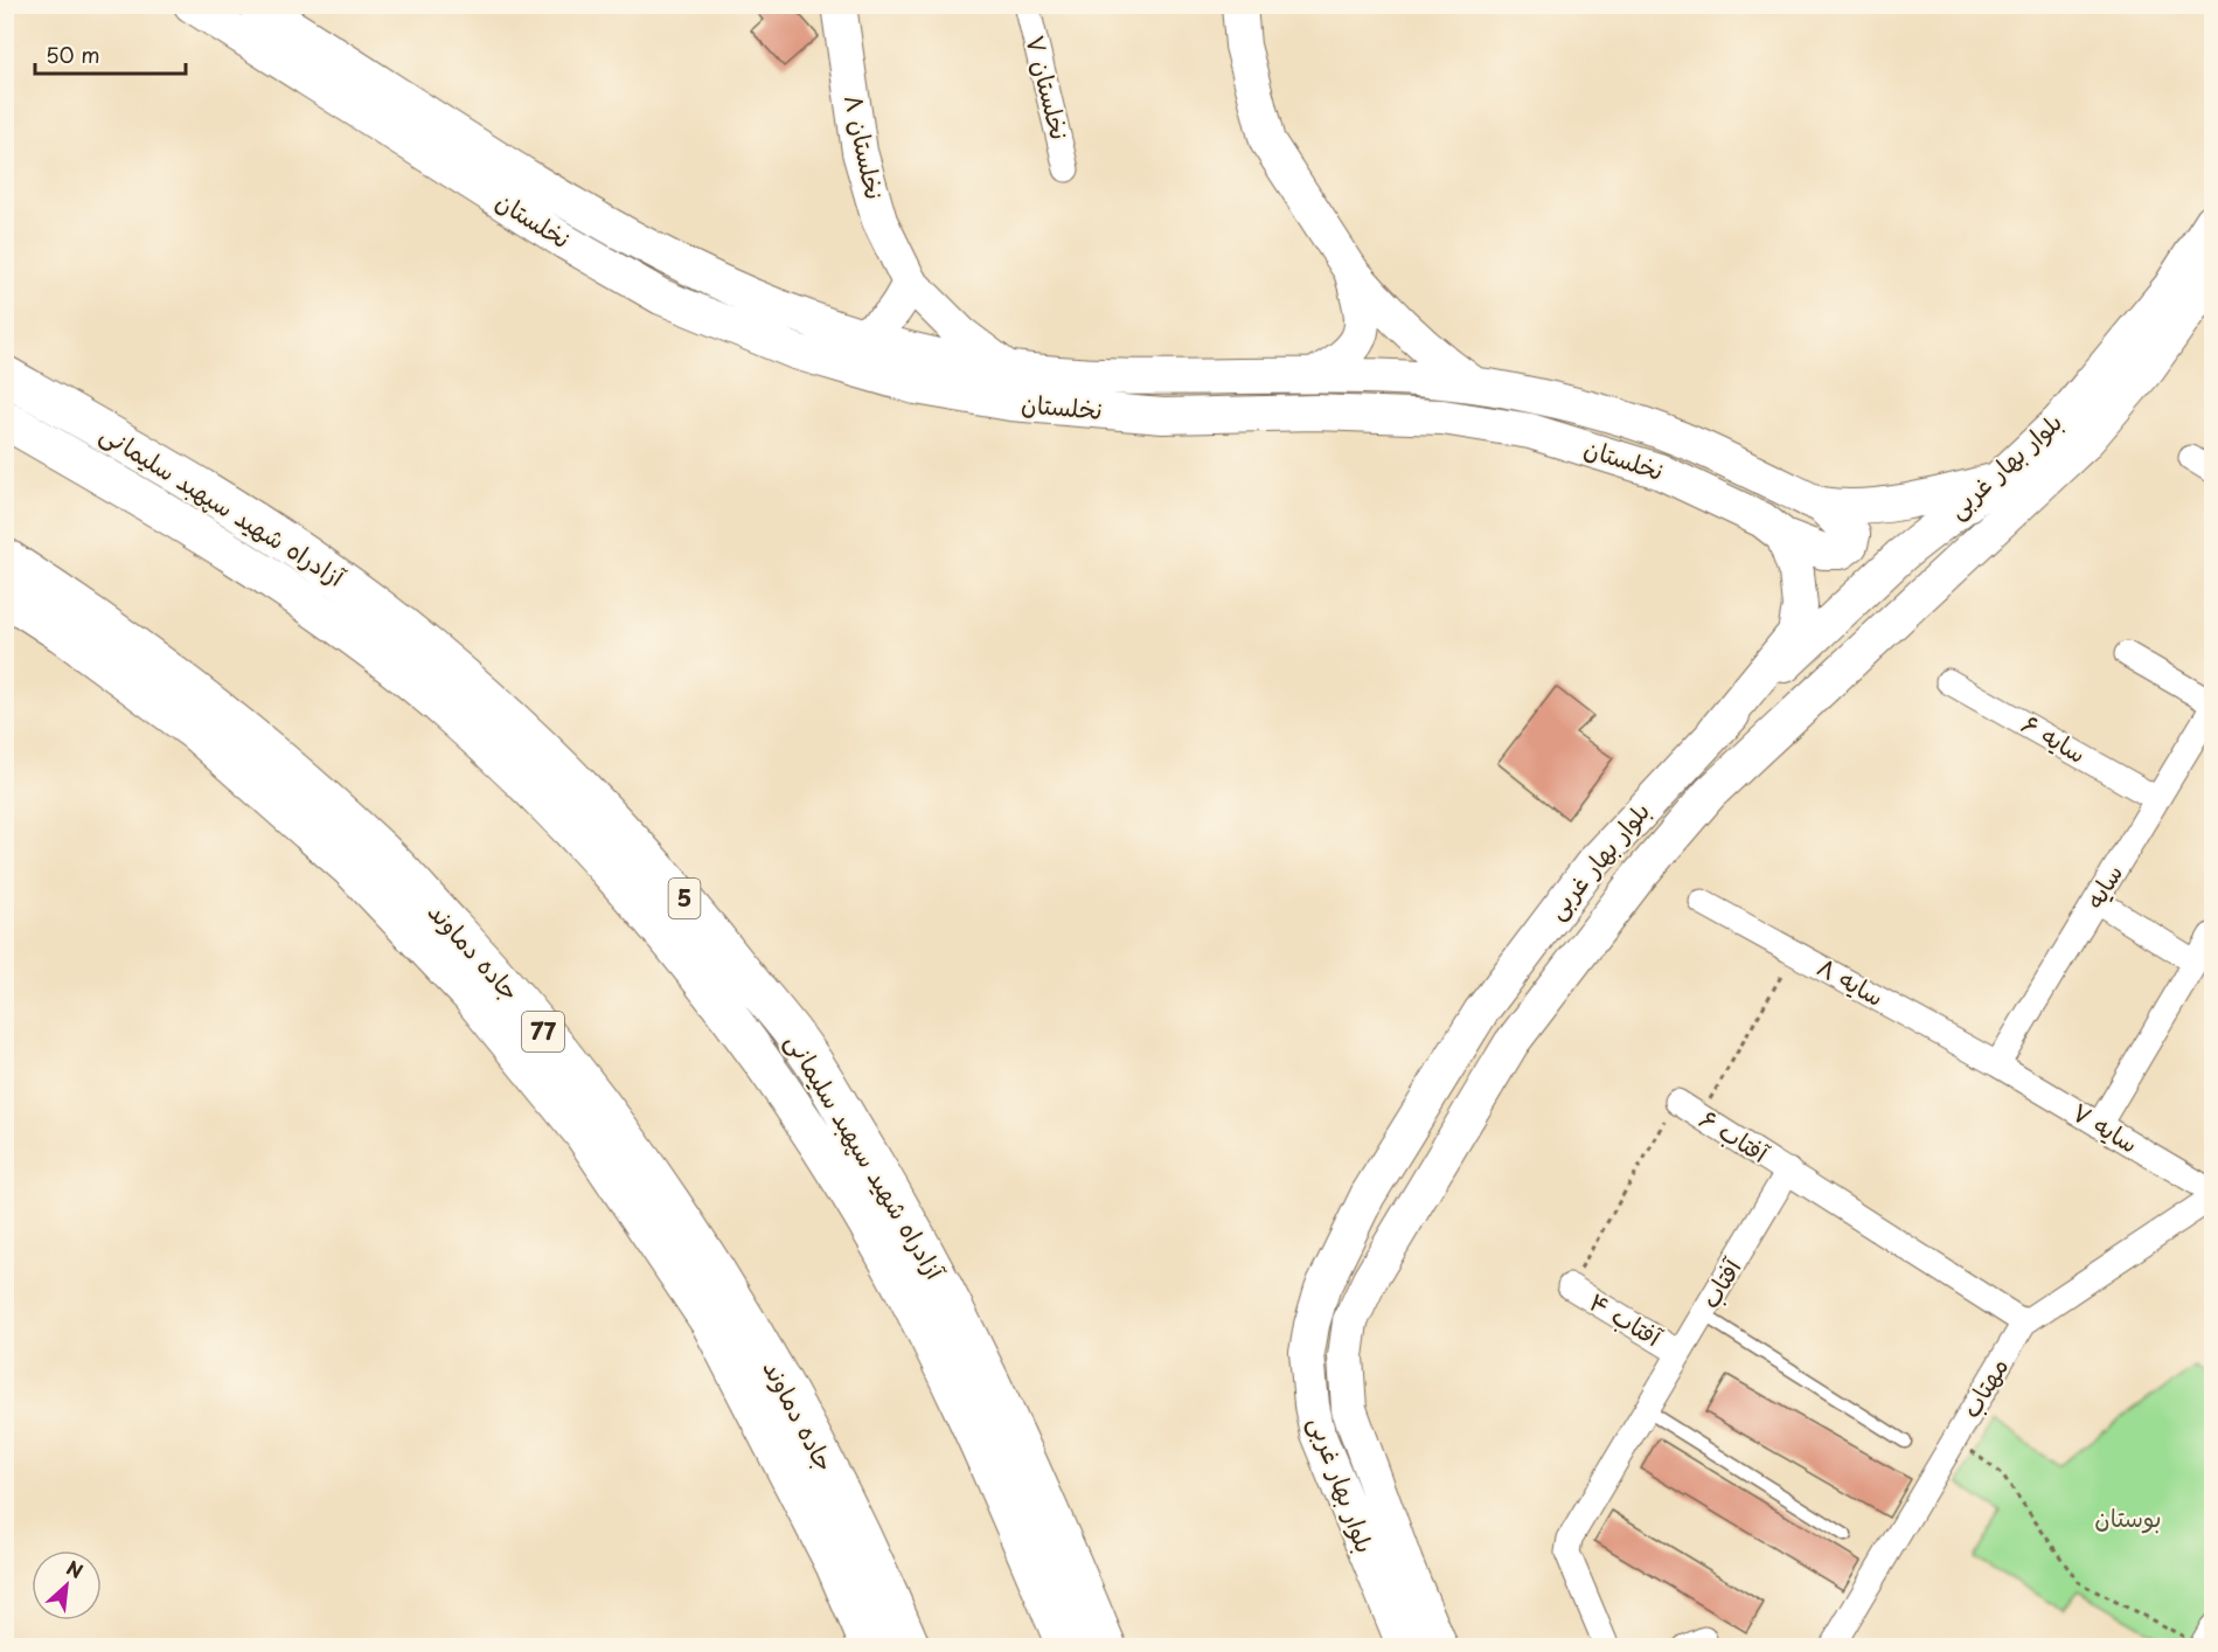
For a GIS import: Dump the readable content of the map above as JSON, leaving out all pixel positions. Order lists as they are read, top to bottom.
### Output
{
  "streets": {
    "highway": [
      "آزادراه شهید سپهبد سلیمانی",
      "5",
      "جاده دماوند",
      "77"
    ],
    "street": [
      "نخلستان ۷",
      "نخلستان ۸",
      "نخلستان",
      "بلوار بهار غربی",
      "سایه ۶",
      "سایه",
      "سایه ۸",
      "سایه ۷",
      "آفتاب ۶",
      "آفتاب",
      "آفتاب ۴",
      "مهتاب"
    ]
  },
  "crossings": [
    ["نخلستان ۸", "نخلستان"],
    ["نخلستان", "بلوار بهار غربی"],
    ["سایه ۶", "سایه"],
    ["سایه", "سایه ۸"],
    ["سایه", "سایه ۷"],
    ["سایه ۸", "سایه ۷"],
    ["آفتاب ۶", "آفتاب"],
    ["آفتاب", "آفتاب ۴"]
  ],
  "parks": ["بوستان"],
  "scale_bar": "50 m",
  "north": "top right"
}
